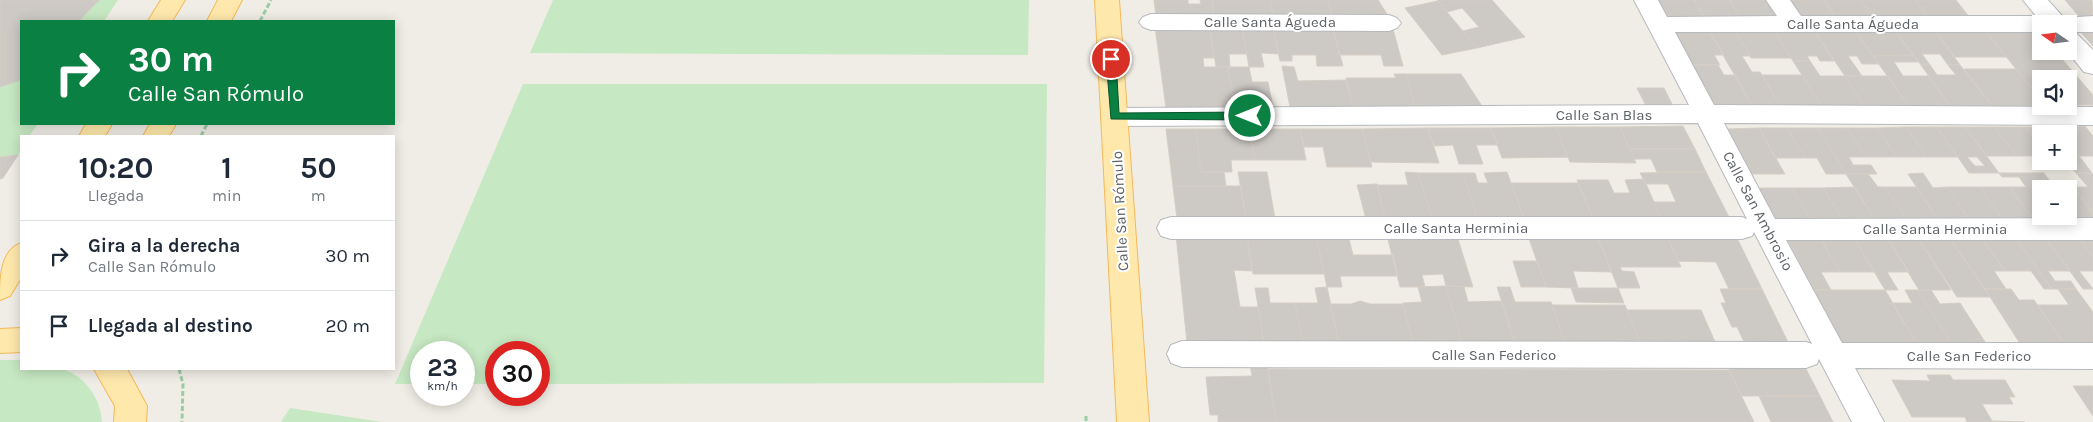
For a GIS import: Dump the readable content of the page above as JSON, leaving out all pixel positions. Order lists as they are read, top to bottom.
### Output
{
  "streets": {
    "main road": ["Calle San Rómulo"],
    "street": [
      "Calle Santa Águeda",
      "Calle San Blas",
      "Calle San Ambrosio",
      "Calle Santa Herminia",
      "Calle San Federico"
    ]
  },
  "crossings": [
    ["Calle San Blas", "Calle San Rómulo"],
    ["Calle San Blas", "Calle San Ambrosio"]
  ],
  "north": "left",
  "page": {
    "map_buttons": ["+", "−"],
    "turn": ["30 m", "Calle San Rómulo"],
    "eta": [
      "10:20",
      "Llegada",
      "1",
      "min",
      "50",
      "m"
    ],
    "list": [
      {
        "name": "Gira a la derecha",
        "note": "Calle San Rómulo",
        "value": "30 m"
      },
      {
        "name": "Llegada al destino",
        "value": "20 m"
      }
    ],
    "speed": "23 km/h",
    "limit": "30"
  }
}
